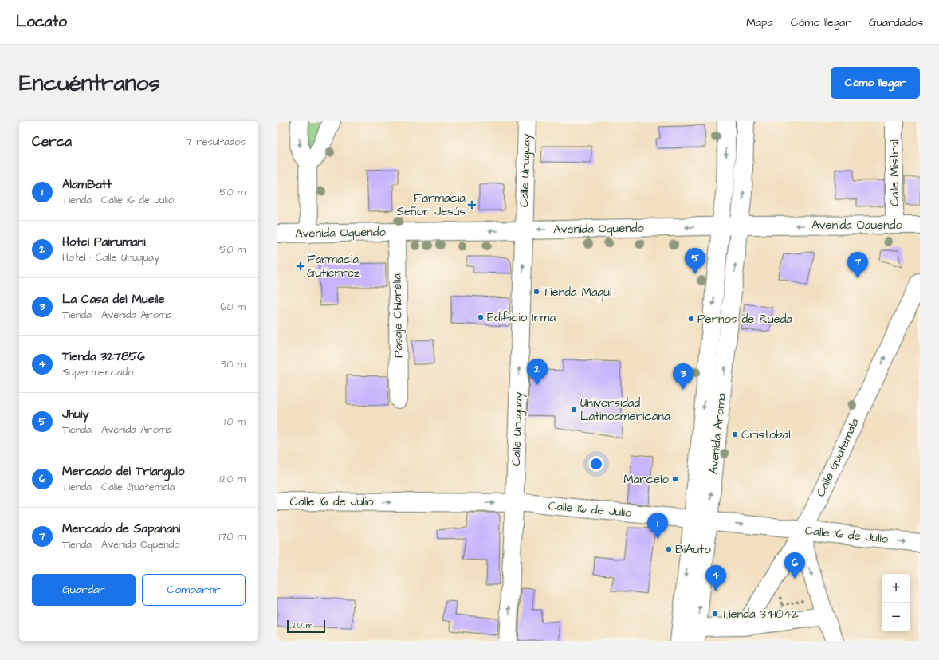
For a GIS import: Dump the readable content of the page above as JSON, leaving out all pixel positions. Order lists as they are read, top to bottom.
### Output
{
  "streets": {
    "main road": [
      "Calle Uruguay",
      "Calle Mistral",
      "Avenida Oquendo",
      "Pasaje Chiarella",
      "Avenida Aroma",
      "Calle Guatemala",
      "Calle 16 de Julio"
    ]
  },
  "crossings": [
    ["Calle Uruguay", "Avenida Oquendo"],
    ["Calle Uruguay", "Calle 16 de Julio"],
    ["Calle Mistral", "Avenida Oquendo"],
    ["Avenida Oquendo", "Pasaje Chiarella"],
    ["Avenida Oquendo", "Avenida Aroma"],
    ["Avenida Aroma", "Calle 16 de Julio"],
    ["Calle Guatemala", "Calle 16 de Julio"]
  ],
  "one_way": [
    "Calle Uruguay",
    "Avenida Oquendo",
    "Calle Guatemala",
    "Calle 16 de Julio"
  ],
  "places": {
    "health": ["Farmacia Señor Jesús", "Farmacia Gutierrez"],
    "other": [
      "Tienda Magui",
      "Edificio Irma",
      "Pernos de Rueda",
      "Universidad Latinoamericana",
      "Cristobal",
      "Marcelo",
      "BiAuto",
      "Tienda 341042"
    ]
  },
  "scale_bar": "20 m",
  "page": {
    "header": "Locato",
    "nav": ["Mapa", "Cómo llegar", "Guardados"],
    "buttons": [
      "Cómo llegar",
      ["Guardar", "Compartir"]
    ],
    "title": "Encuéntranos",
    "heading": ["Cerca", "7 resultados"],
    "list": [
      {
        "mark": "1",
        "name": "AlamBatt",
        "note": "Tienda · Calle 16 de Julio",
        "value": "50 m"
      },
      {
        "mark": "2",
        "name": "Hotel Pairumani",
        "note": "Hotel · Calle Uruguay",
        "value": "50 m"
      },
      {
        "mark": "3",
        "name": "La Casa del Muelle",
        "note": "Tienda · Avenida Aroma",
        "value": "60 m"
      },
      {
        "mark": "4",
        "name": "Tienda 327856",
        "note": "Supermercado",
        "value": "90 m"
      },
      {
        "mark": "5",
        "name": "Jhuly",
        "note": "Tienda · Avenida Aroma",
        "value": "110 m"
      },
      {
        "mark": "6",
        "name": "Mercado del Tríangulo",
        "note": "Tienda · Calle Guatemala",
        "value": "120 m"
      },
      {
        "mark": "7",
        "name": "Mercado de Sapanani",
        "note": "Tienda · Avenida Oquendo",
        "value": "170 m"
      }
    ],
    "pins": [
      "5",
      "7",
      "2",
      "3",
      "1",
      "6",
      "4"
    ],
    "map_buttons": ["+", "−"],
    "scale": "20 m"
  }
}
